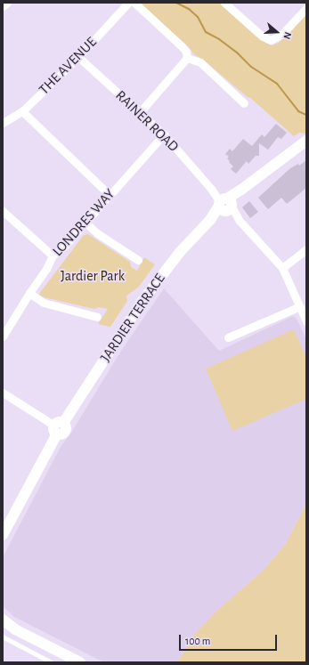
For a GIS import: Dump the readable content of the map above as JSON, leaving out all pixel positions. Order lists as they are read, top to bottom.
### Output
{
  "streets": {
    "street": [
      "THE AVENUE",
      "RAINER ROAD",
      "LONDRES WAY",
      "JARDIER TERRACE"
    ]
  },
  "crossings": [
    ["THE AVENUE", "RAINER ROAD"],
    ["RAINER ROAD", "LONDRES WAY"],
    ["RAINER ROAD", "JARDIER TERRACE"]
  ],
  "parks": ["Jardier Park"],
  "scale_bar": "100 m",
  "north": "right"
}
